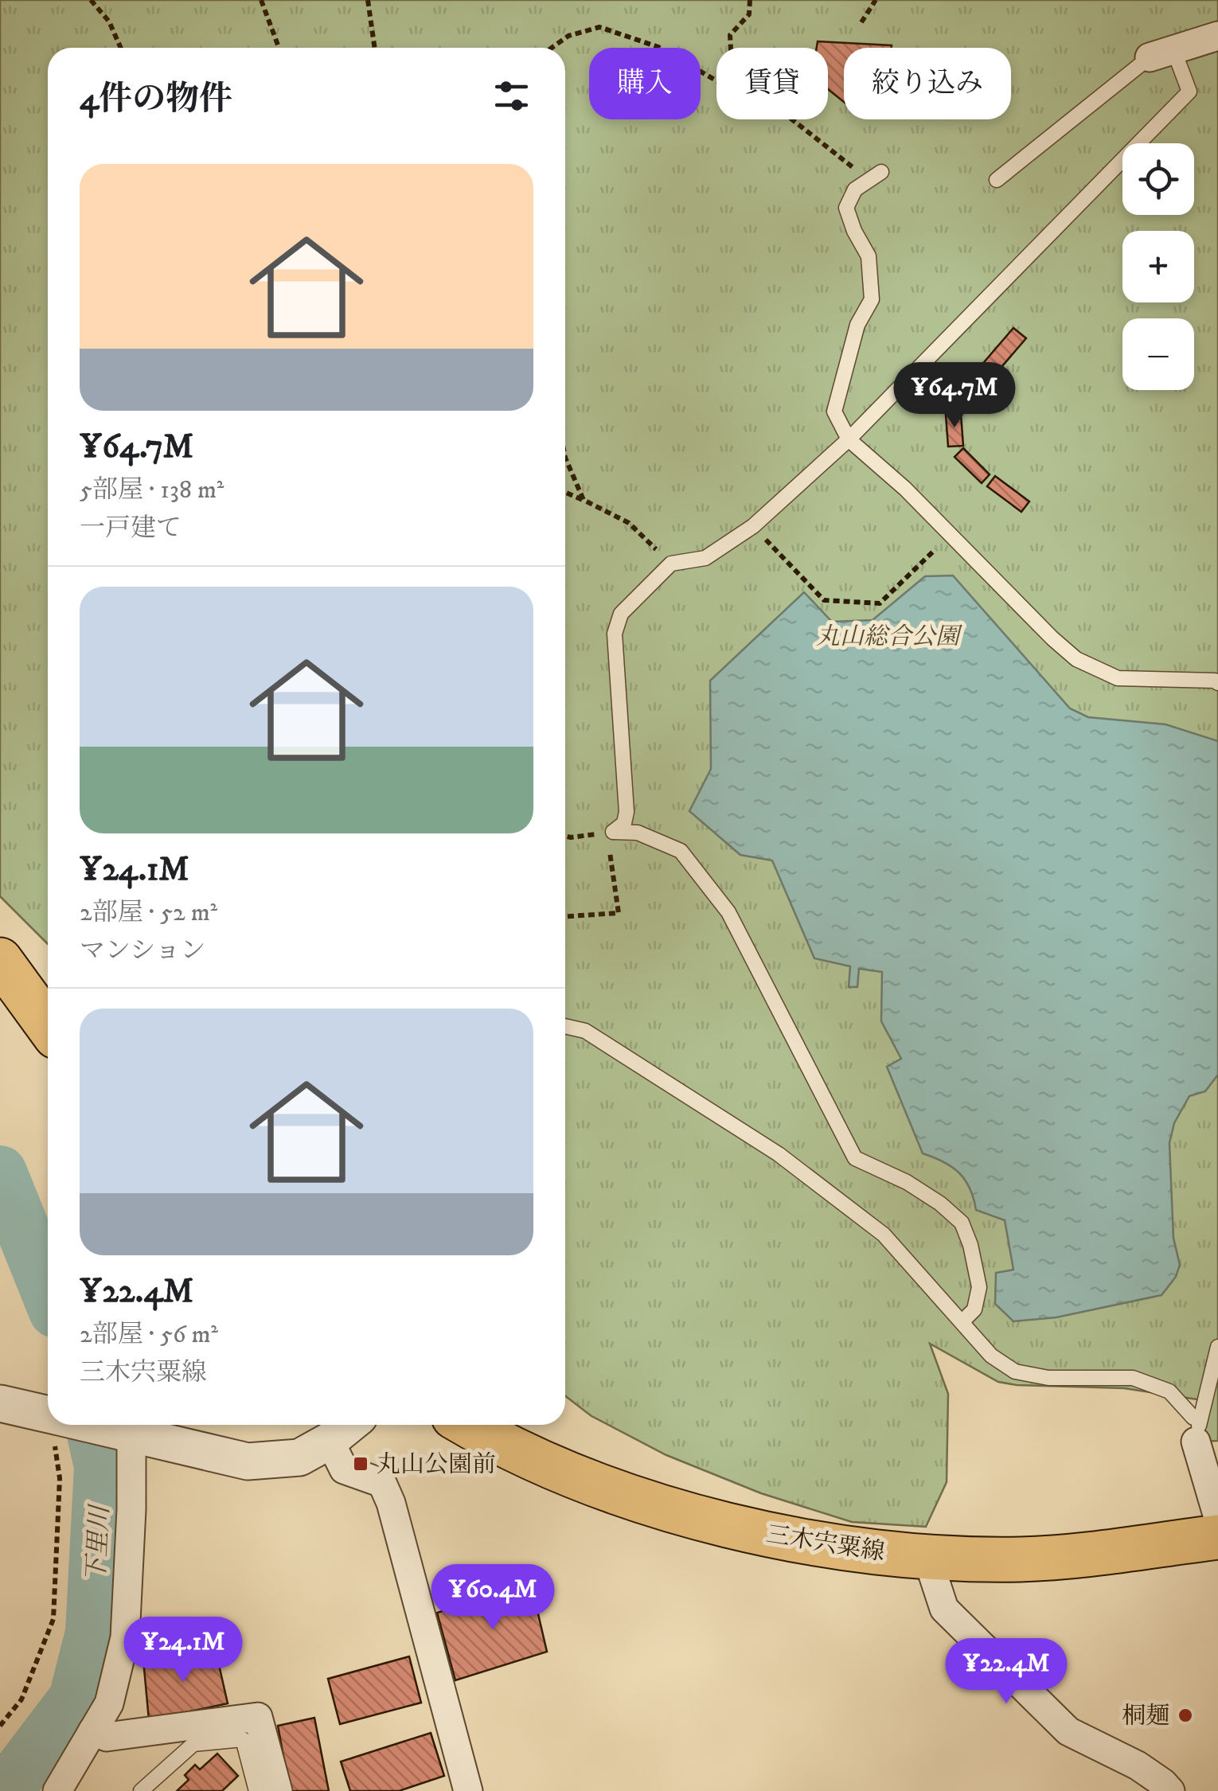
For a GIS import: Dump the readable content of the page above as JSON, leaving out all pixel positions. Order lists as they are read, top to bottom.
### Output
{
  "streets": {
    "main road": ["三木宍粟線"]
  },
  "water": ["下里川"],
  "parks": ["丸山総合公園"],
  "places": {
    "transit": ["丸山公園前"],
    "other": ["桐麺"]
  },
  "page": {
    "chip": ["購入", "賃貸", "絞り込み"],
    "heading": "4件の物件",
    "map_buttons": ["+", "−"],
    "list": [
      {
        "name": "¥64.7M",
        "note": "5部屋 · 138 m² · 一戸建て"
      },
      {
        "name": "¥24.1M",
        "note": "2部屋 · 52 m² · マンション"
      },
      {
        "name": "¥22.4M",
        "note": "2部屋 · 56 m² · 三木宍粟線"
      }
    ],
    "price": [
      "¥64.7M",
      "¥60.4M",
      "¥24.1M",
      "¥22.4M"
    ]
  }
}
